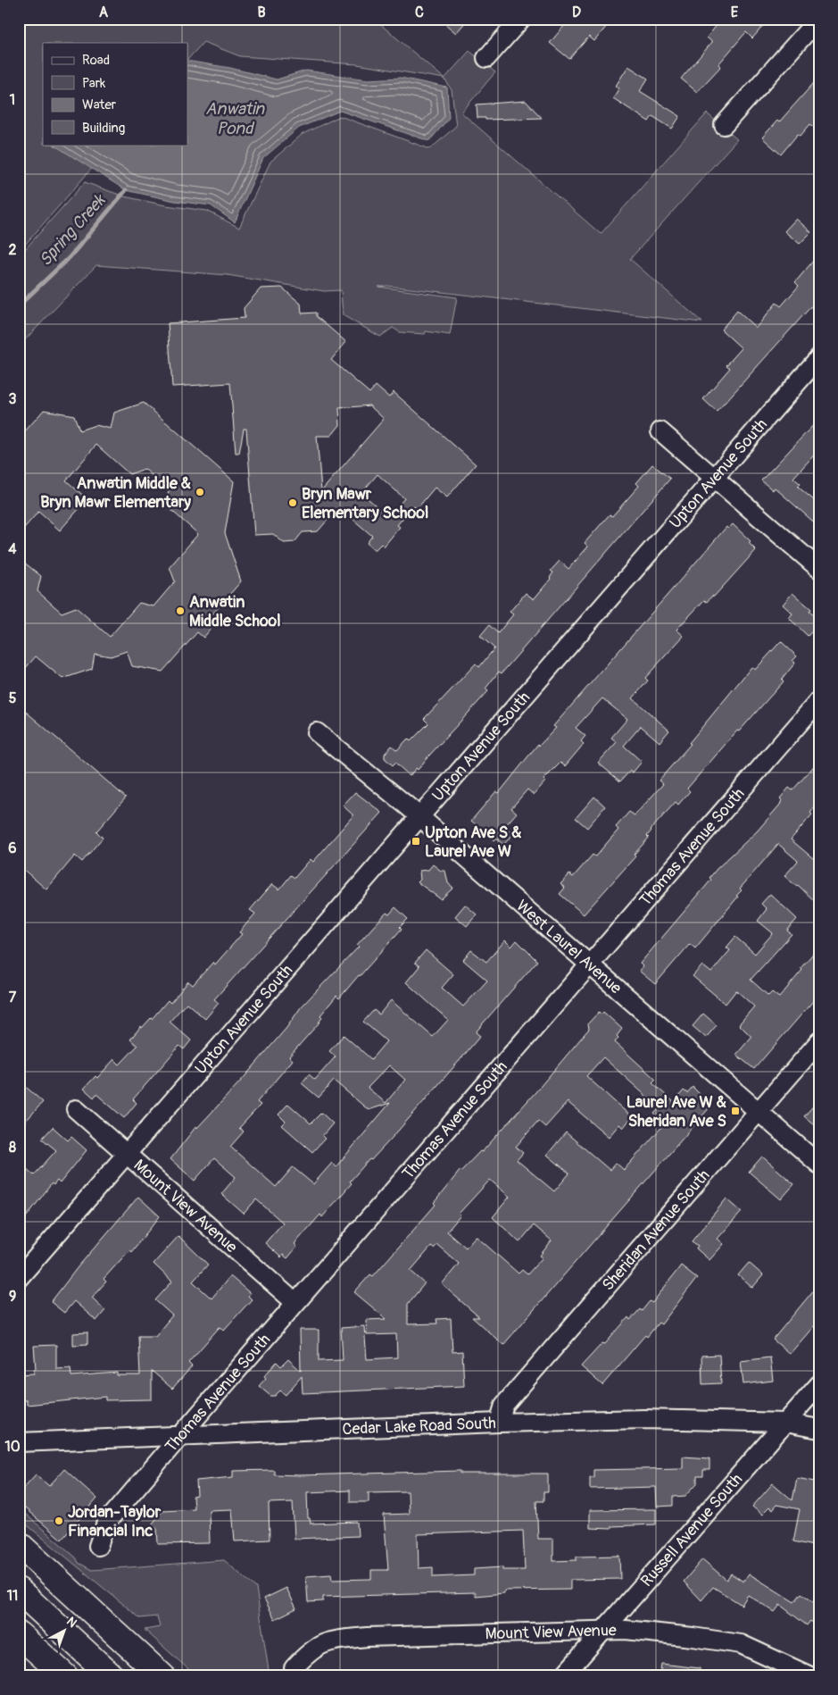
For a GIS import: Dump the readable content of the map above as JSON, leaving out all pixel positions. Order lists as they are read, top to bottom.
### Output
{
  "streets": {
    "street": [
      "Upton Avenue South",
      "Thomas Avenue South",
      "West Laurel Avenue",
      "Mount View Avenue",
      "Sheridan Avenue South",
      "Cedar Lake Road South",
      "Russell Avenue South"
    ]
  },
  "crossings": [
    ["Upton Avenue South", "West Laurel Avenue"],
    ["Upton Avenue South", "Mount View Avenue"],
    ["Thomas Avenue South", "West Laurel Avenue"],
    ["Thomas Avenue South", "Mount View Avenue"],
    ["Thomas Avenue South", "Cedar Lake Road South"],
    ["West Laurel Avenue", "Sheridan Avenue South"],
    ["Mount View Avenue", "Russell Avenue South"],
    ["Sheridan Avenue South", "Cedar Lake Road South"],
    ["Cedar Lake Road South", "Russell Avenue South"]
  ],
  "water": ["Anwatin Pond", "Spring Creek"],
  "places": {
    "other": [
      "Anwatin Middle & Bryn Mawr Elementary",
      "Bryn Mawr Elementary School",
      "Anwatin Middle School",
      "Jordan-Taylor Financial Inc"
    ],
    "transit": ["Upton Ave S & Laurel Ave W", "Laurel Ave W & Sheridan Ave S"]
  },
  "legend": [
    "Road",
    "Park",
    "Water",
    "Building"
  ],
  "north": "top right",
  "grid": {
    "columns": [
      "A",
      "B",
      "C",
      "D",
      "E"
    ],
    "rows": [
      "1",
      "2",
      "3",
      "4",
      "5",
      "6",
      "7",
      "8",
      "9",
      "10",
      "11"
    ]
  }
}
